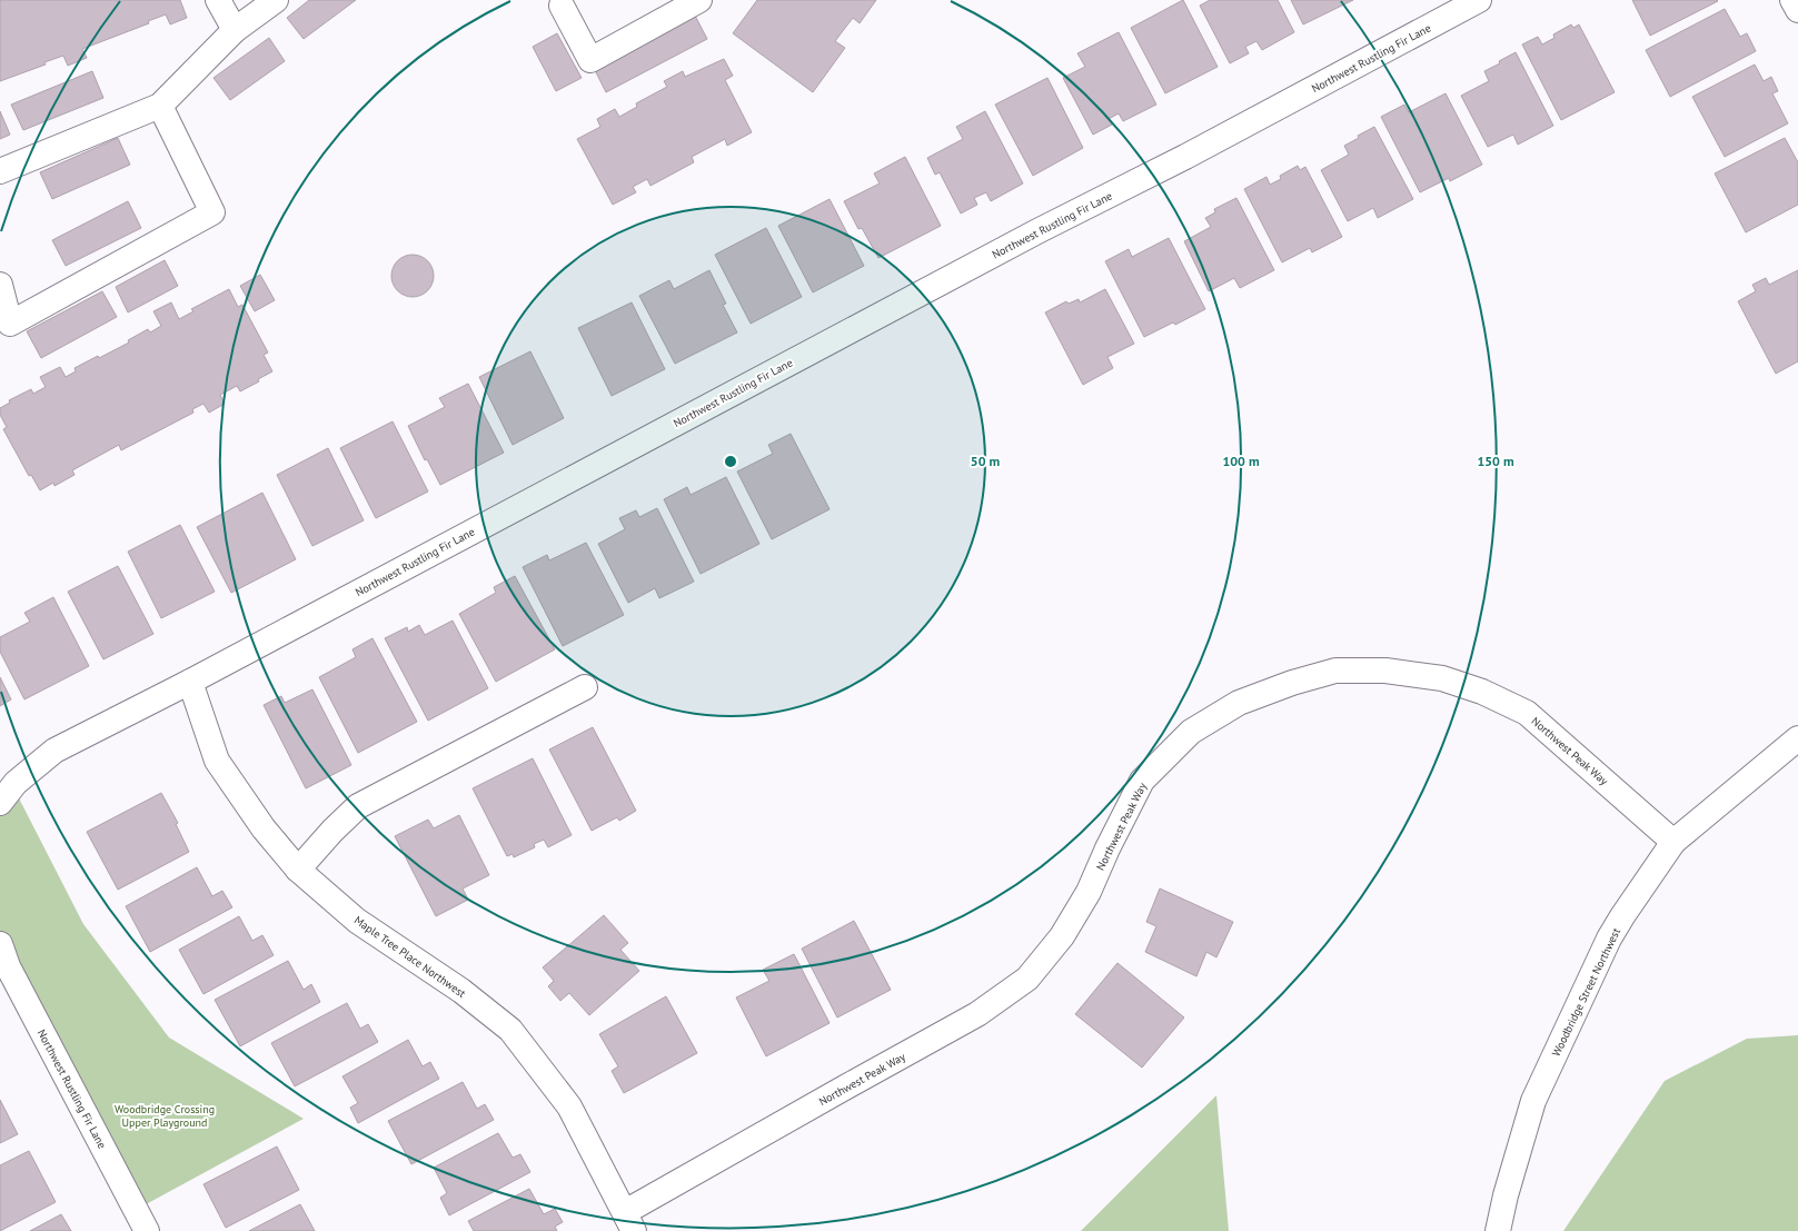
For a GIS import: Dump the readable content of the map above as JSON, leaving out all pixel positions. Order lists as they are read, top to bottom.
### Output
{
  "streets": {
    "street": [
      "Northwest Rustling Fir Lane",
      "Northwest Peak Way",
      "Maple Tree Place Northwest",
      "Woodbridge Street Northwest"
    ]
  },
  "crossings": [
    ["Northwest Rustling Fir Lane", "Maple Tree Place Northwest"],
    ["Northwest Peak Way", "Maple Tree Place Northwest"],
    ["Northwest Peak Way", "Woodbridge Street Northwest"]
  ],
  "parks": ["Woodbridge Crossing Upper Playground"],
  "rings": ["50 m", "100 m", "150 m"]
}
